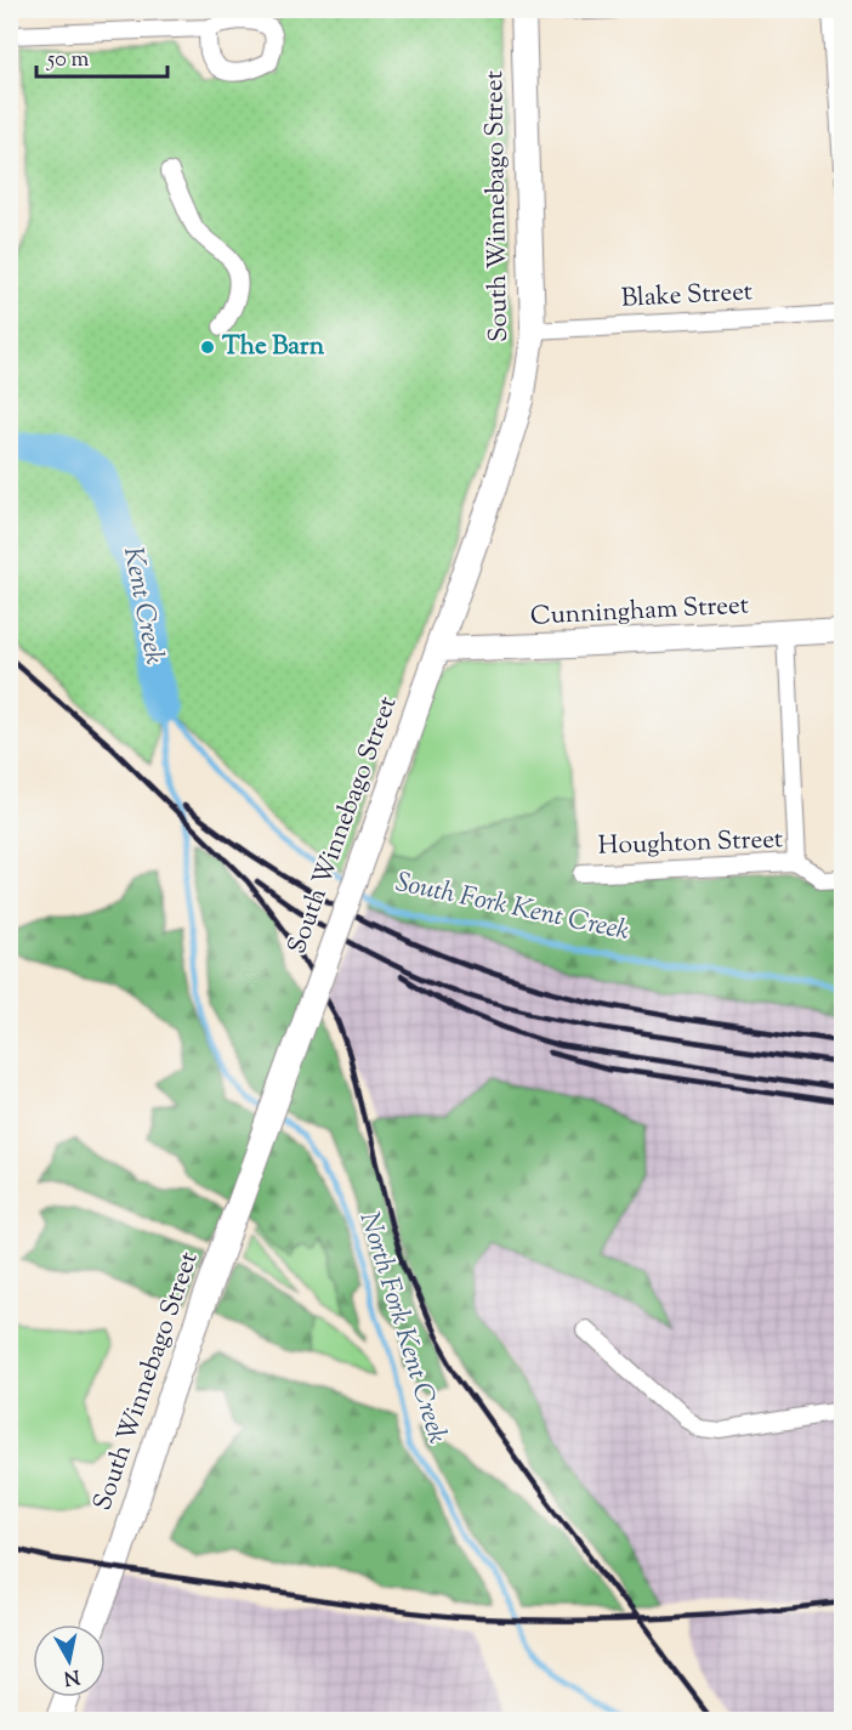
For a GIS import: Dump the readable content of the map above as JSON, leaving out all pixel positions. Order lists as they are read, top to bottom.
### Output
{
  "streets": {
    "main road": ["South Winnebago Street", "Cunningham Street"],
    "street": ["Blake Street", "Houghton Street"]
  },
  "crossings": [
    ["South Winnebago Street", "Blake Street"],
    ["South Winnebago Street", "Cunningham Street"]
  ],
  "water": ["Kent Creek", "South Fork Kent Creek", "North Fork Kent Creek"],
  "places": ["The Barn"],
  "scale_bar": "50 m",
  "north": "bottom"
}
